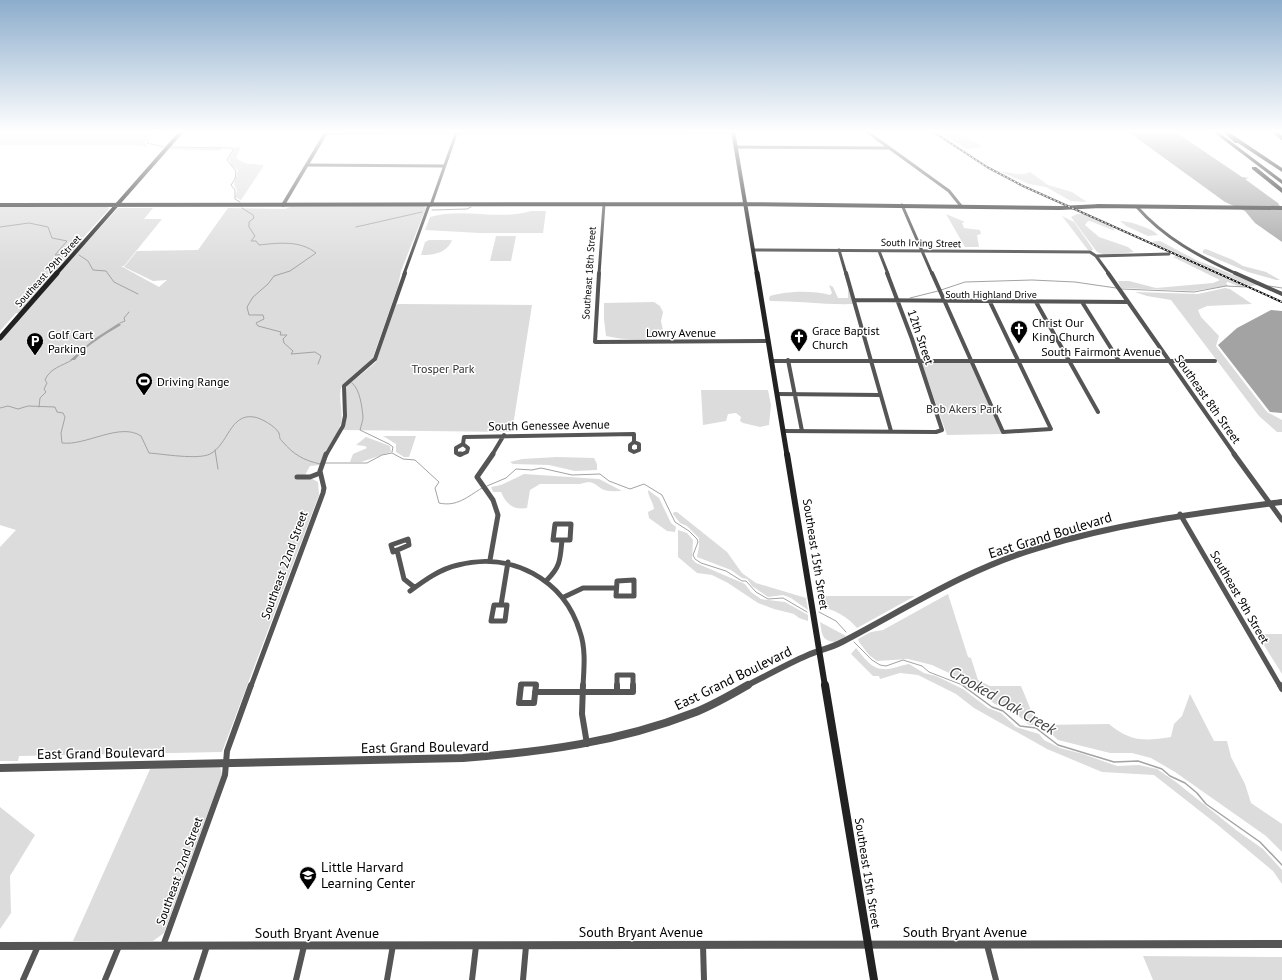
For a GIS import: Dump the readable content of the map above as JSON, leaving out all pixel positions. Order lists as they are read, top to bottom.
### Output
{
  "streets": {
    "main road": ["Southeast 29th Street", "Southeast 15th Street"],
    "street": [
      "South Irving Street",
      "Southeast 18th Street",
      "South Highland Drive",
      "Lowry Avenue",
      "12th Street",
      "South Fairmont Avenue",
      "Southeast 8th Street",
      "South Genessee Avenue",
      "East Grand Boulevard",
      "Southeast 22nd Street",
      "Southeast 9th Street",
      "South Bryant Avenue"
    ]
  },
  "crossings": [
    ["South Irving Street", "12th Street"],
    ["South Irving Street", "Southeast 8th Street"],
    ["South Irving Street", "Southeast 15th Street"],
    ["Southeast 18th Street", "Lowry Avenue"],
    ["South Highland Drive", "12th Street"],
    ["South Highland Drive", "Southeast 8th Street"],
    ["Lowry Avenue", "Southeast 15th Street"],
    ["12th Street", "South Fairmont Avenue"],
    ["South Fairmont Avenue", "Southeast 8th Street"],
    ["South Fairmont Avenue", "Southeast 15th Street"],
    ["Southeast 8th Street", "East Grand Boulevard"],
    ["East Grand Boulevard", "Southeast 15th Street"],
    ["East Grand Boulevard", "Southeast 22nd Street"],
    ["East Grand Boulevard", "Southeast 9th Street"],
    ["Southeast 15th Street", "South Bryant Avenue"],
    ["Southeast 22nd Street", "South Bryant Avenue"]
  ],
  "water": ["Crooked Oak Creek"],
  "parks": ["Trosper Park", "Bob Akers Park"],
  "places": {
    "church": ["Christ Our King Church", "Grace Baptist Church"],
    "parking": ["Golf Cart Parking"],
    "sports": ["Driving Range"],
    "school or university": ["Little Harvard Learning Center"]
  }
}
